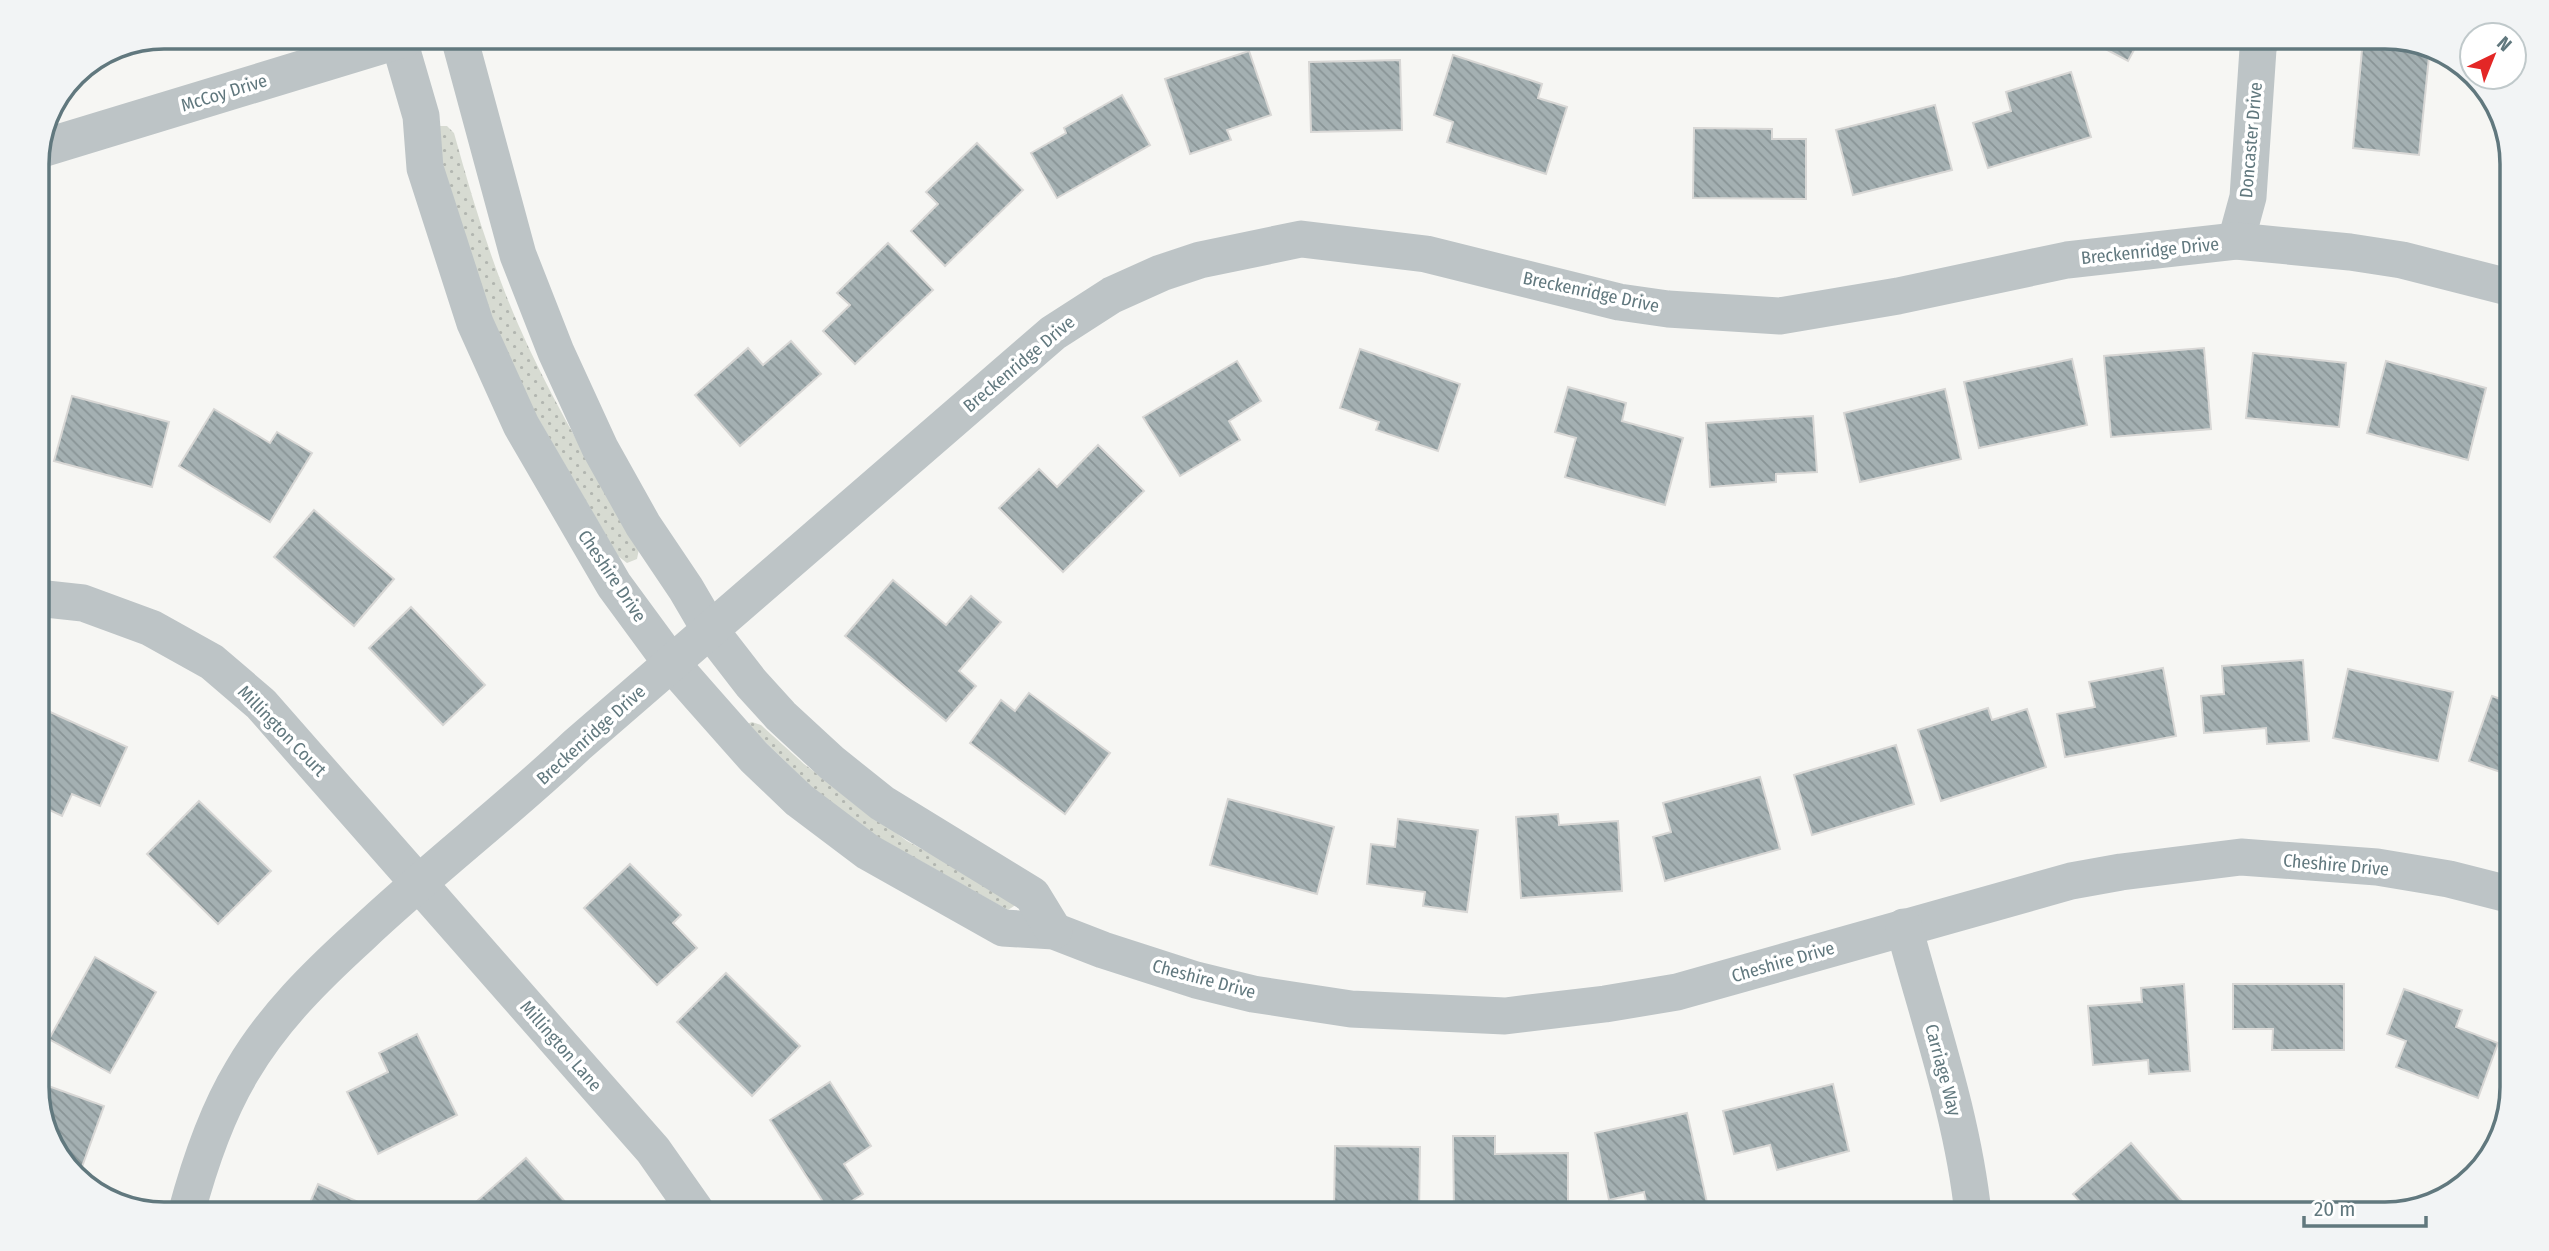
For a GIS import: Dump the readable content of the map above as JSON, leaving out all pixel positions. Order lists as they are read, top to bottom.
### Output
{
  "streets": {
    "street": [
      "McCoy Drive",
      "Doncaster Drive",
      "Breckenridge Drive",
      "Cheshire Drive",
      "Millington Court",
      "Millington Lane",
      "Carriage Way"
    ]
  },
  "crossings": [
    ["Doncaster Drive", "Breckenridge Drive"],
    ["Breckenridge Drive", "Cheshire Drive"],
    ["Breckenridge Drive", "Millington Court"],
    ["Breckenridge Drive", "Millington Lane"],
    ["Cheshire Drive", "Carriage Way"],
    ["Millington Court", "Millington Lane"]
  ],
  "scale_bar": "20 m",
  "north": "top right"
}
